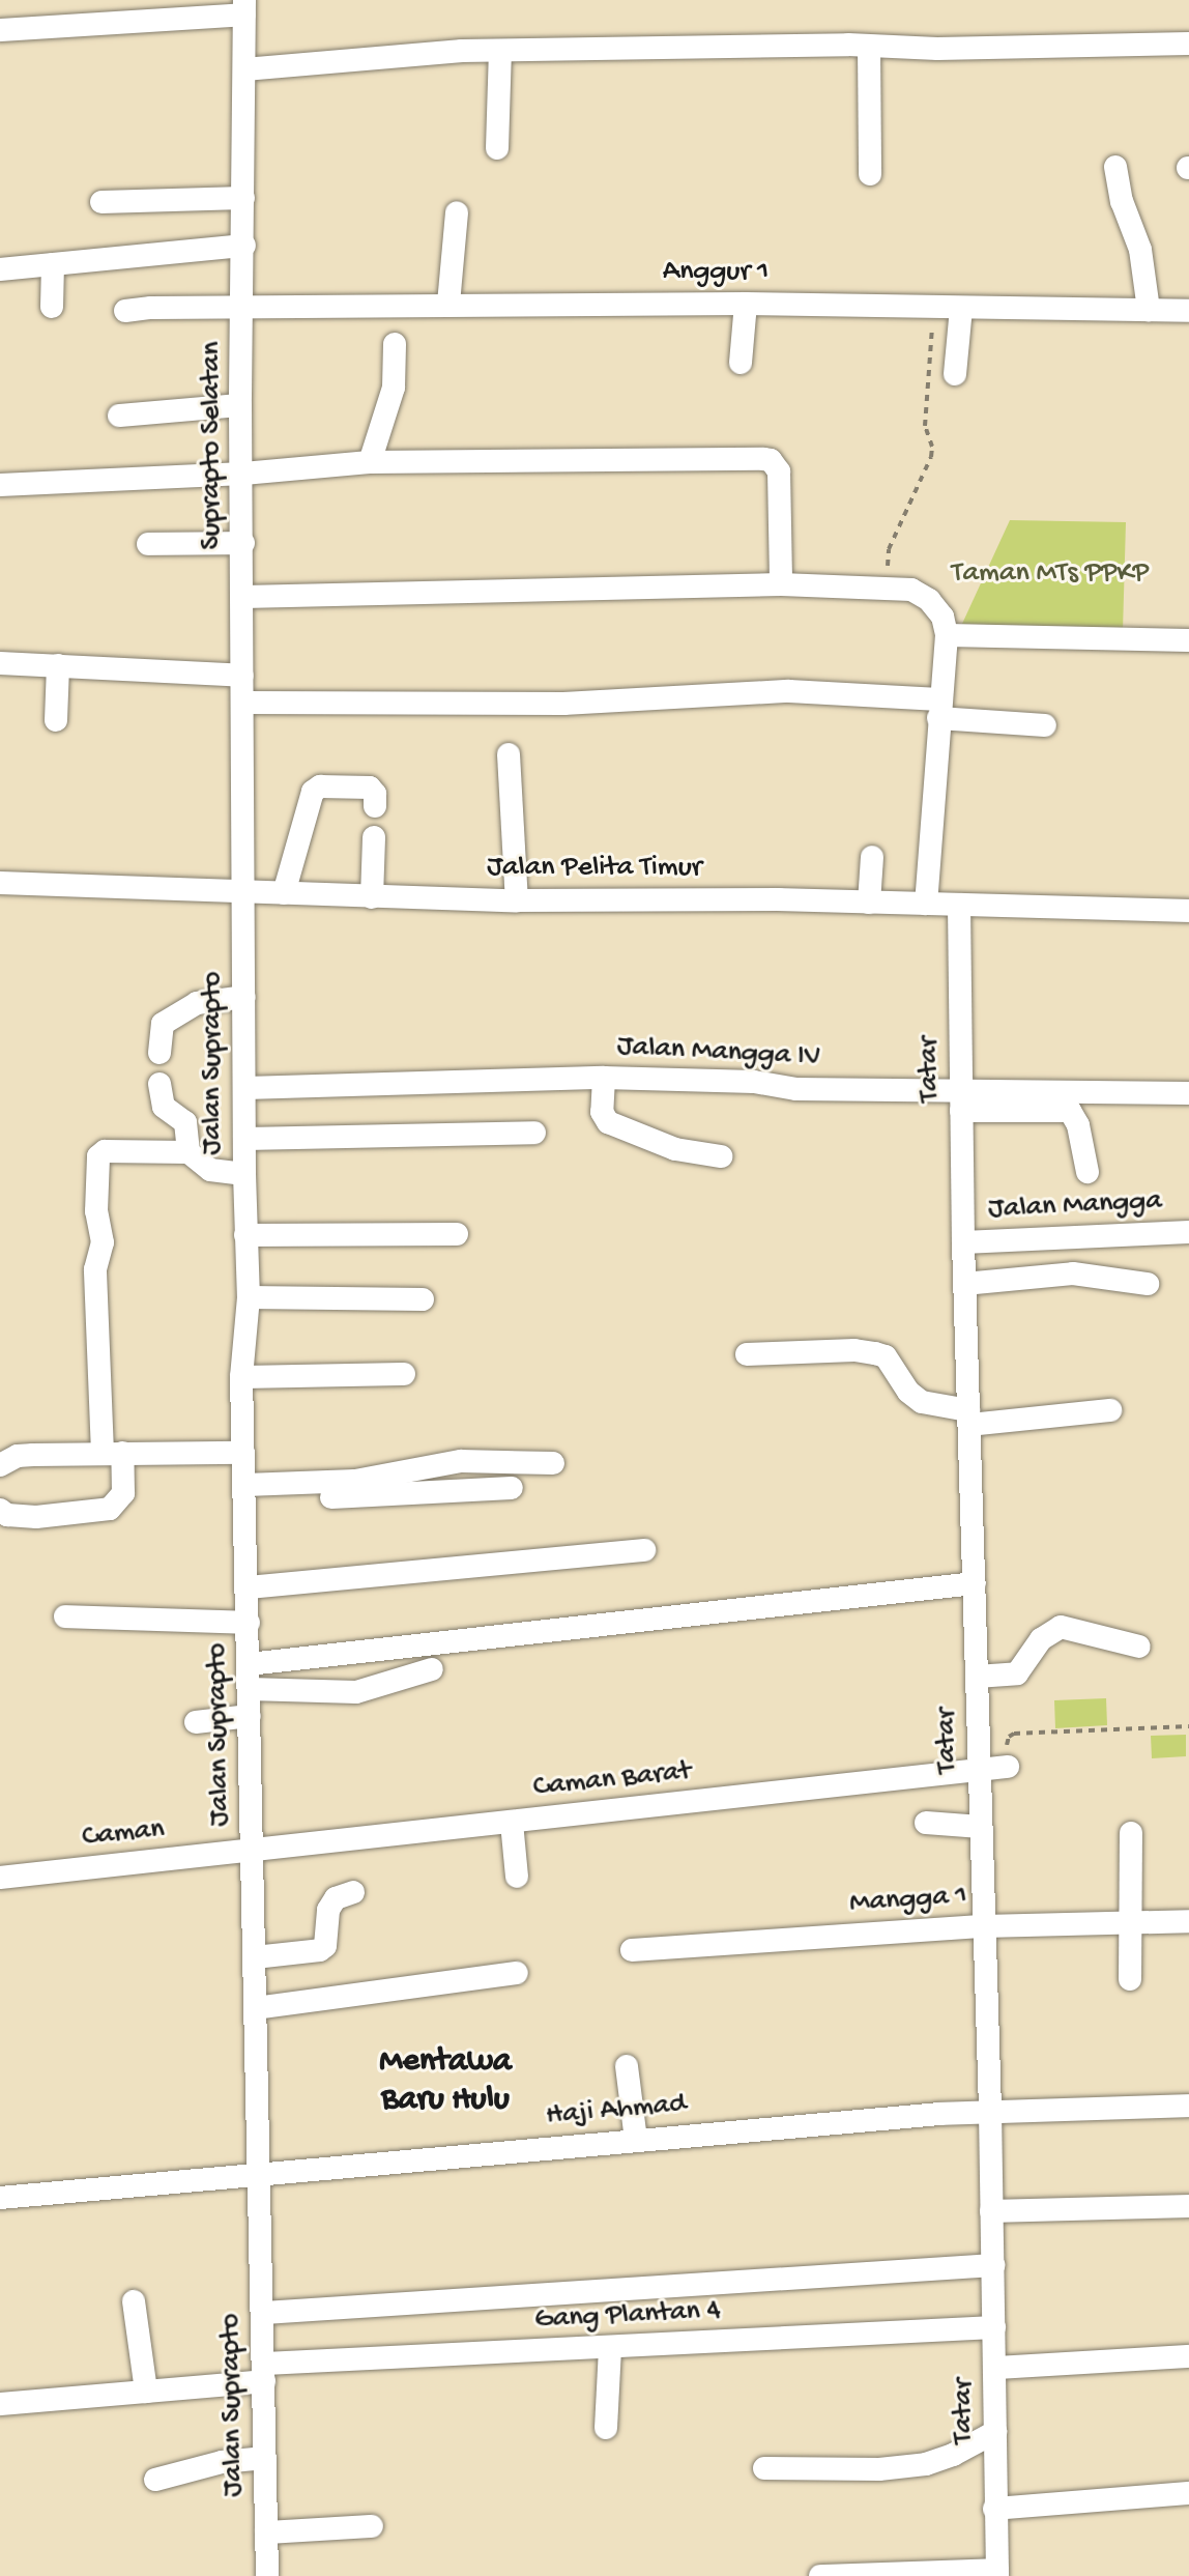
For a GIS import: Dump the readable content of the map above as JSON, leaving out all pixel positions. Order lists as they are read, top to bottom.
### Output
{
  "streets": {
    "street": [
      "Anggur 1",
      "Suprapto Selatan",
      "Jalan Pelita Timur",
      "Jalan Mangga IV",
      "Jalan Suprapto",
      "Tatar",
      "Jalan Mangga",
      "Caman Barat",
      "Caman",
      "Mangga 1",
      "Haji Ahmad",
      "Gang Plantan 4"
    ]
  },
  "crossings": [
    ["Anggur 1", "Suprapto Selatan"],
    ["Suprapto Selatan", "Jalan Pelita Timur"],
    ["Suprapto Selatan", "Jalan Suprapto"],
    ["Jalan Pelita Timur", "Jalan Suprapto"],
    ["Jalan Pelita Timur", "Tatar"],
    ["Jalan Mangga IV", "Jalan Suprapto"],
    ["Jalan Mangga IV", "Tatar"],
    ["Jalan Suprapto", "Caman Barat"],
    ["Jalan Suprapto", "Caman"],
    ["Jalan Suprapto", "Haji Ahmad"],
    ["Jalan Suprapto", "Gang Plantan 4"],
    ["Tatar", "Jalan Mangga"],
    ["Tatar", "Caman Barat"],
    ["Tatar", "Mangga 1"],
    ["Tatar", "Haji Ahmad"],
    ["Tatar", "Gang Plantan 4"],
    ["Caman Barat", "Caman"]
  ],
  "districts": ["Mentawa Baru Hulu"],
  "parks": ["Taman MTs PPKP"]
}
